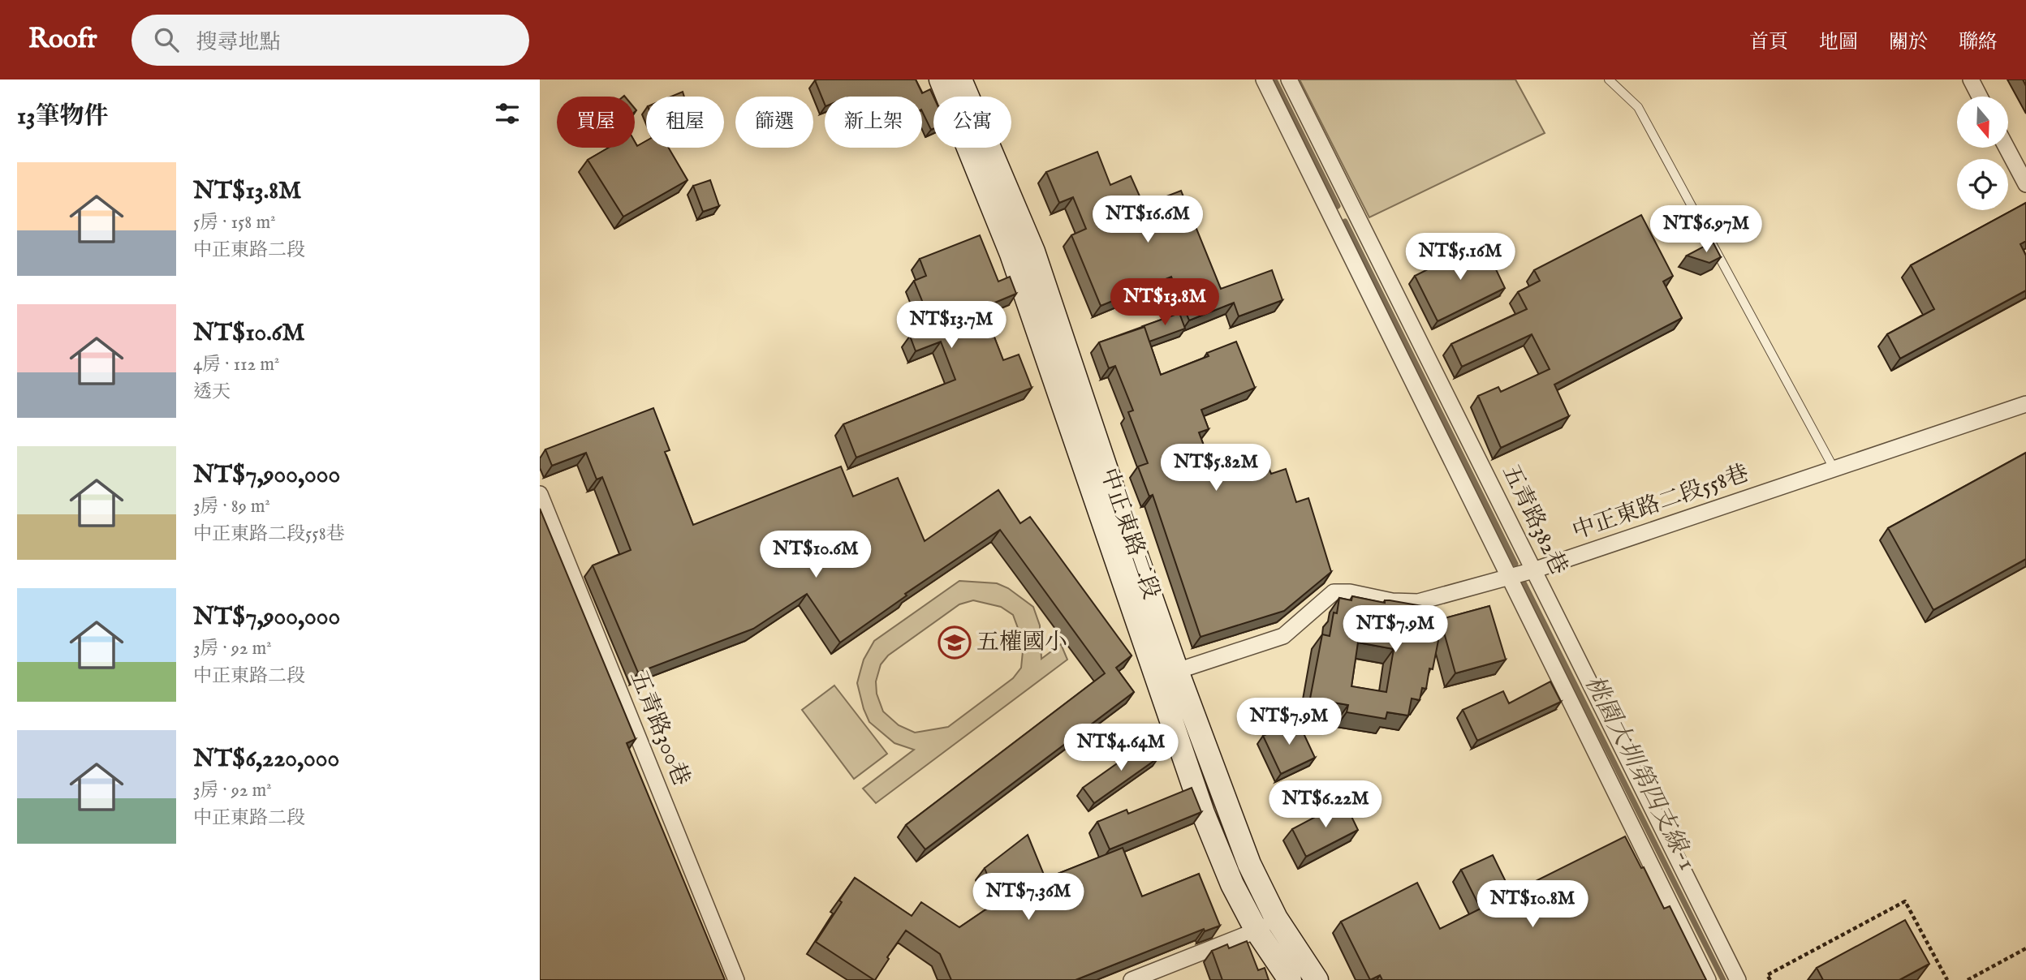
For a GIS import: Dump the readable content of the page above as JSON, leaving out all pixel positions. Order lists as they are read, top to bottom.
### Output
{
  "streets": {
    "main road": ["中正東路二段"],
    "street": ["中正東路二段558巷", "五青路382巷", "五青路300巷"]
  },
  "crossings": [
    ["中正東路二段558巷", "五青路382巷"],
    ["中正東路二段558巷", "中正東路二段"]
  ],
  "water": ["桃園大圳第四支線-1"],
  "places": {
    "school or university": ["五權國小"]
  },
  "north": "bottom",
  "page": {
    "header": "Roofr",
    "search": "搜尋地點",
    "nav": [
      "首頁",
      "地圖",
      "關於",
      "聯絡"
    ],
    "heading": "13筆物件",
    "chip": [
      "買屋",
      "租屋",
      "篩選",
      "新上架",
      "公寓"
    ],
    "list": [
      {
        "name": "NT$13.8M",
        "note": "5房 · 158 m² · 中正東路二段"
      },
      {
        "name": "NT$10.6M",
        "note": "4房 · 112 m² · 透天"
      },
      {
        "name": "NT$7,900,000",
        "note": "3房 · 89 m² · 中正東路二段558巷"
      },
      {
        "name": "NT$7,900,000",
        "note": "3房 · 92 m² · 中正東路二段"
      },
      {
        "name": "NT$6,220,000",
        "note": "3房 · 92 m² · 中正東路二段"
      }
    ],
    "price": [
      "NT$16.6M",
      "NT$6.97M",
      "NT$5.16M",
      "NT$13.8M",
      "NT$13.7M",
      "NT$5.82M",
      "NT$10.6M",
      "NT$7.9M",
      "NT$7.9M",
      "NT$4.64M",
      "NT$6.22M",
      "NT$7.36M",
      "NT$10.8M"
    ]
  }
}
